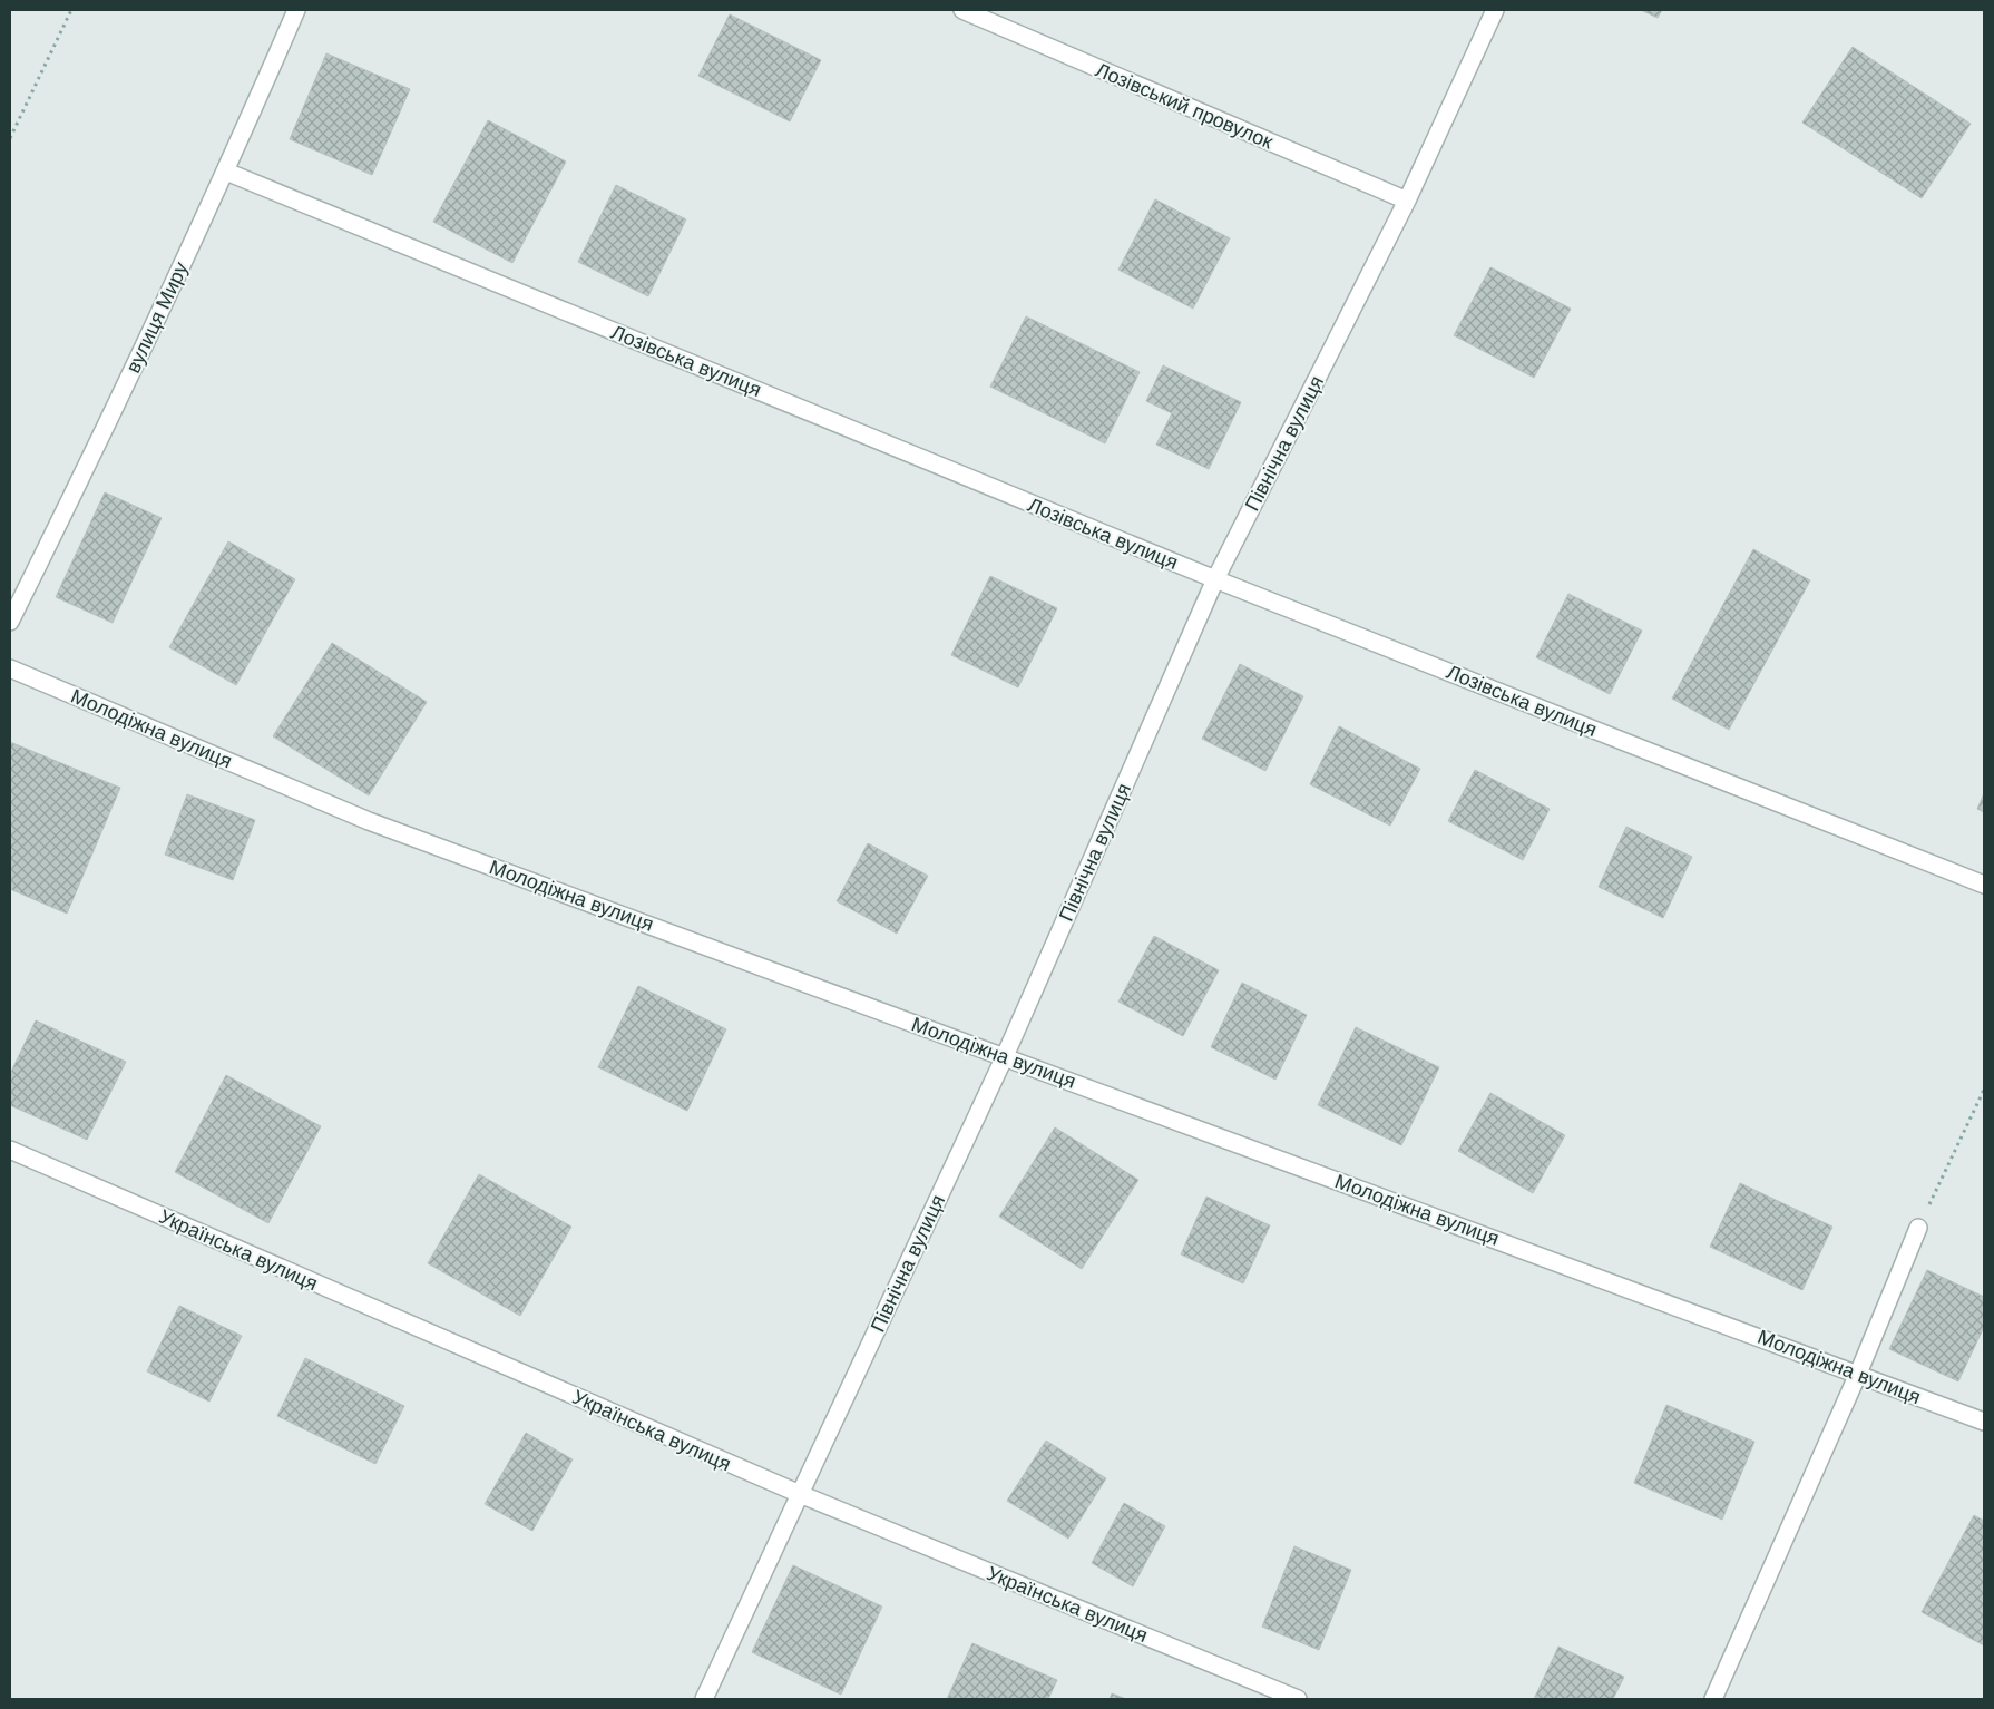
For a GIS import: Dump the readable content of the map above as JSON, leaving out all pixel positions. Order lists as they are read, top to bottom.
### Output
{
  "streets": {
    "street": [
      "Лозівський провулок",
      "вулиця Миру",
      "Лозівська вулиця",
      "Північна вулиця",
      "Молодіжна вулиця",
      "Українська вулиця"
    ]
  },
  "crossings": [
    ["Лозівський провулок", "Північна вулиця"],
    ["вулиця Миру", "Лозівська вулиця"],
    ["Лозівська вулиця", "Північна вулиця"],
    ["Північна вулиця", "Молодіжна вулиця"],
    ["Північна вулиця", "Українська вулиця"]
  ]
}
